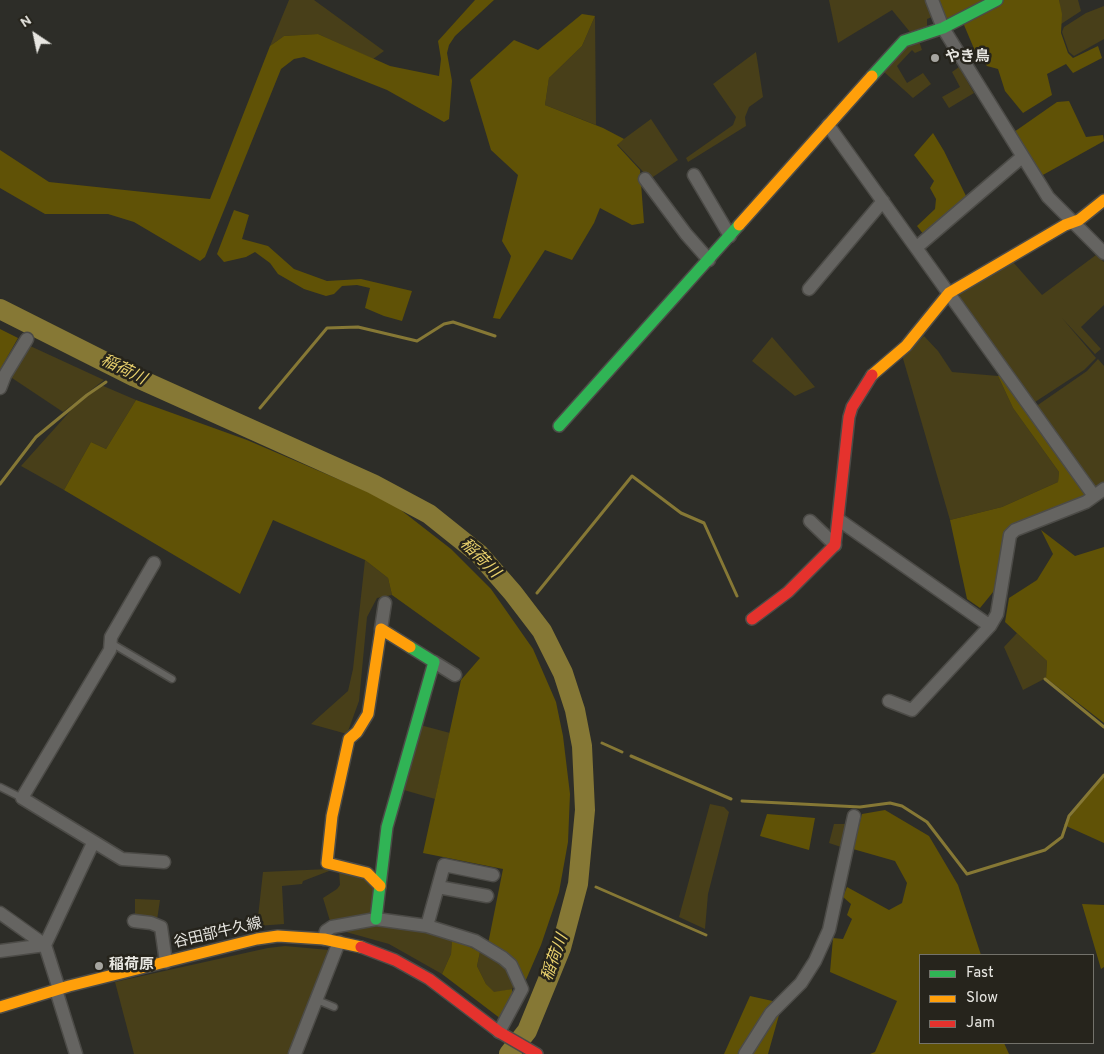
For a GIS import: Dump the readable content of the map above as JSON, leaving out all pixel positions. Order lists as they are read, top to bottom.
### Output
{
  "streets": {
    "street": ["谷田部牛久線"]
  },
  "water": ["稲荷川"],
  "places": ["やき鳥", "稲荷原"],
  "legend": ["Fast", "Slow", "Jam"],
  "north": "top left"
}
